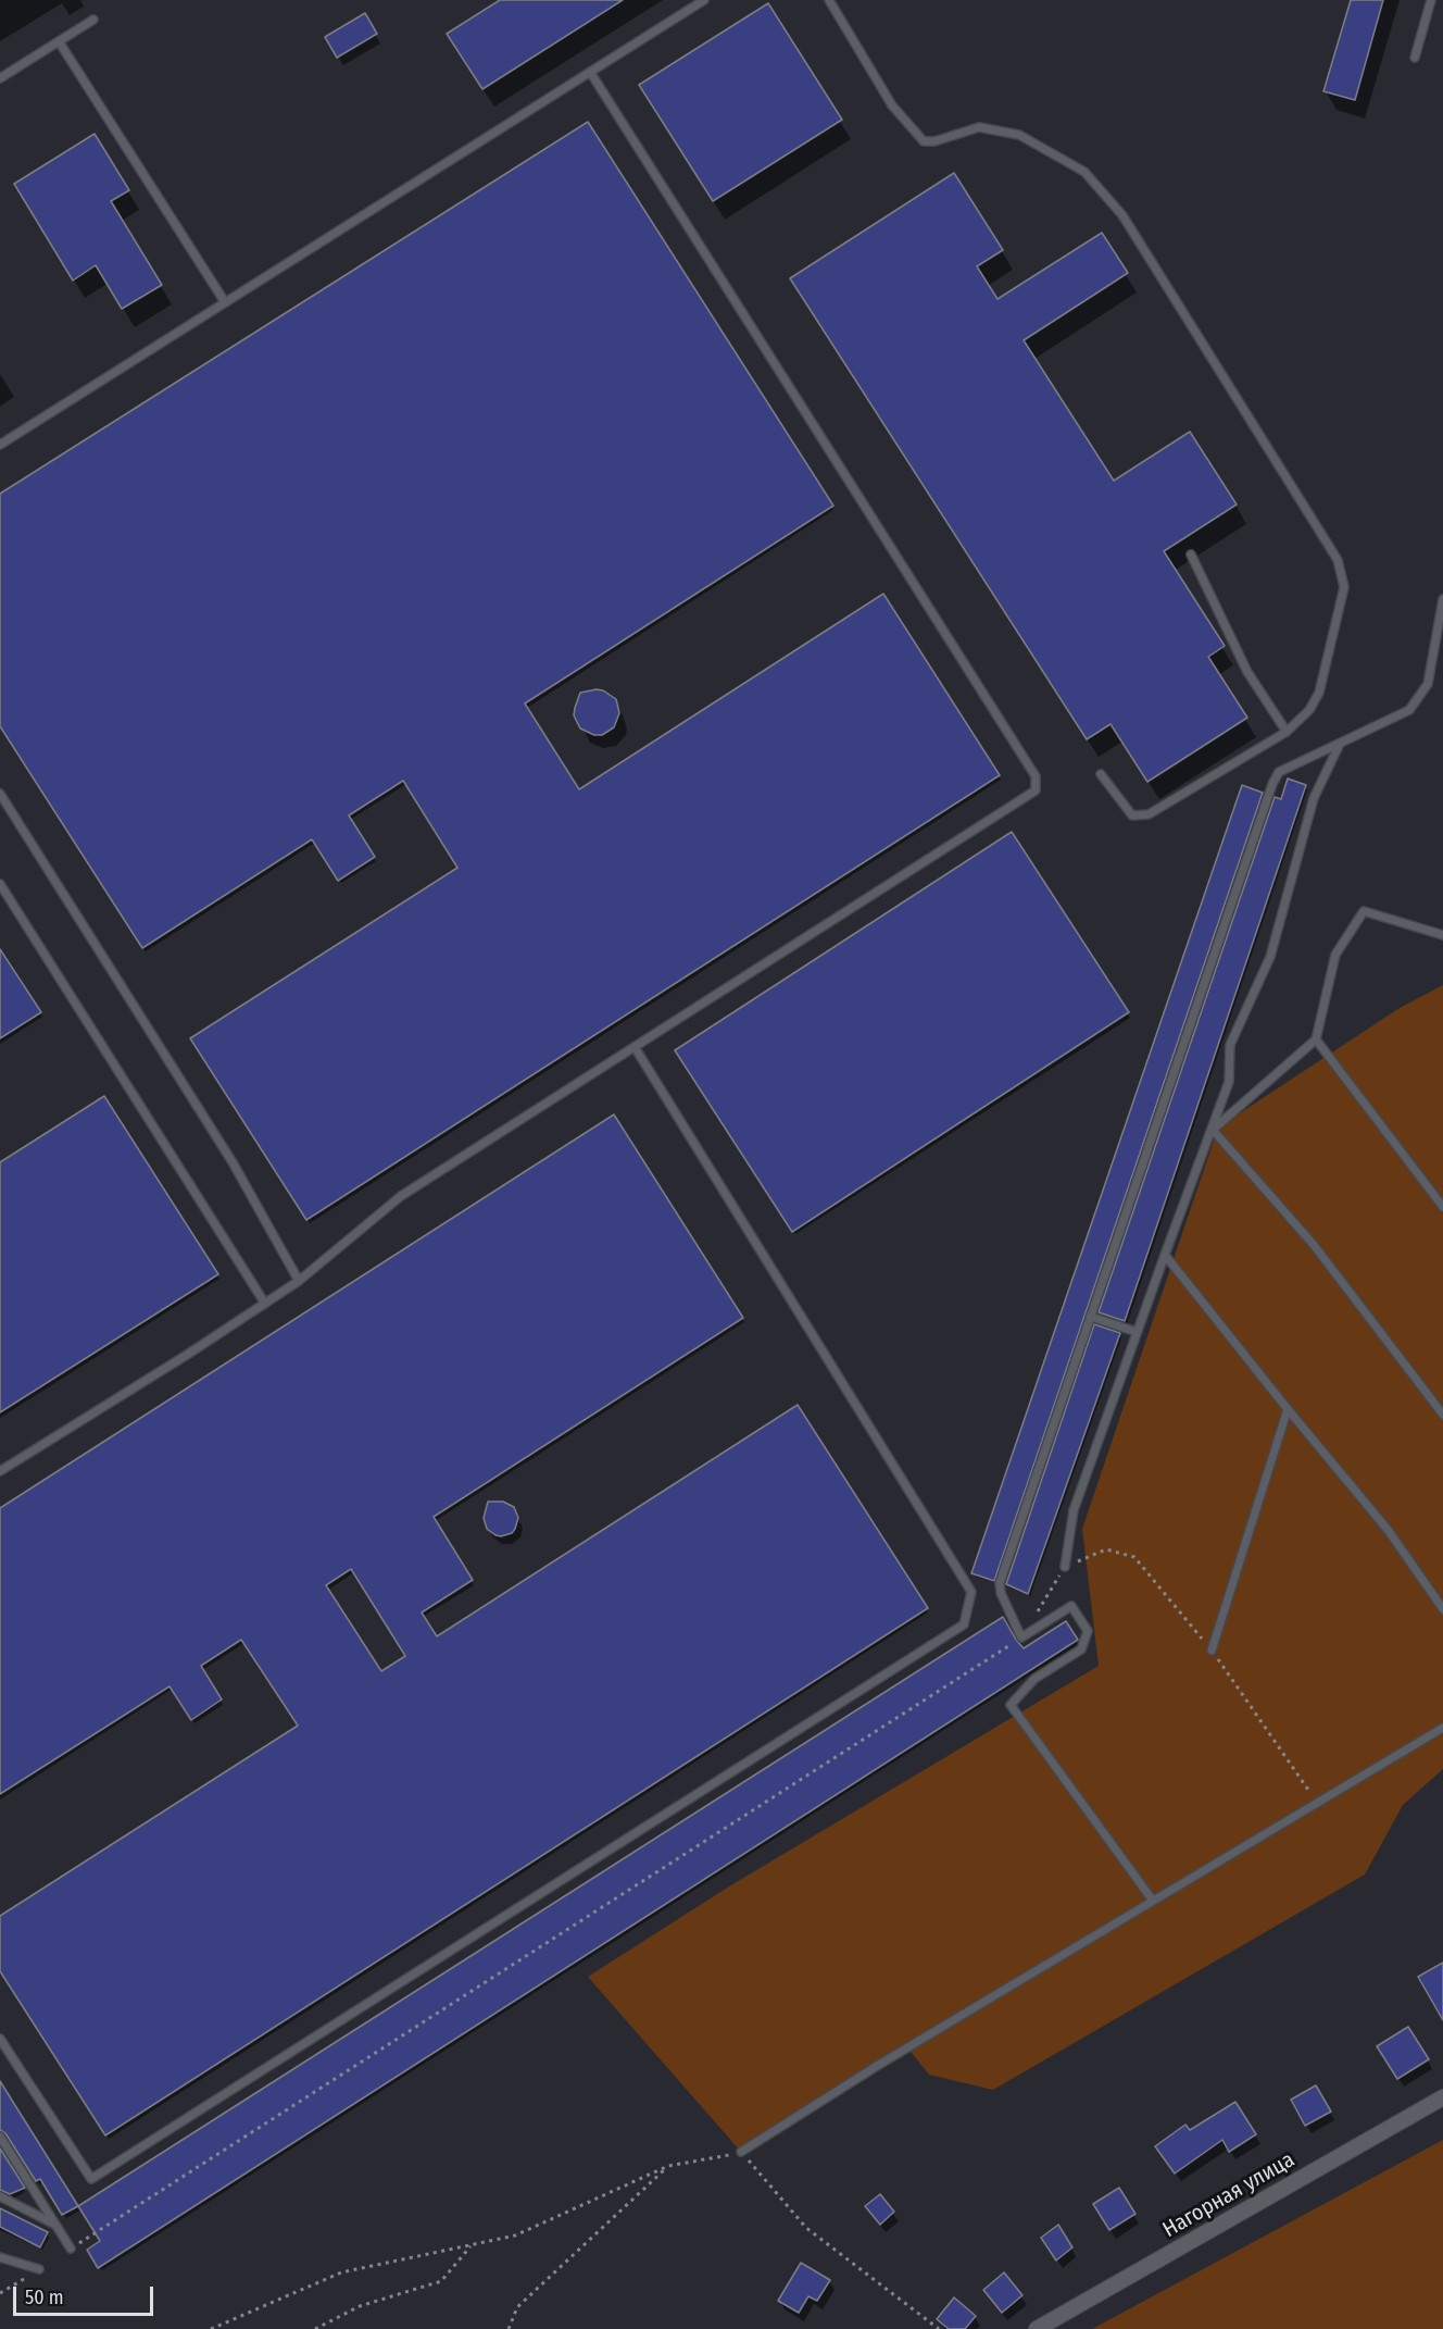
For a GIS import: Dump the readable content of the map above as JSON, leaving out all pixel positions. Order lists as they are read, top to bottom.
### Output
{
  "streets": {
    "street": ["Нагорная улица"]
  },
  "scale_bar": "50 m"
}
